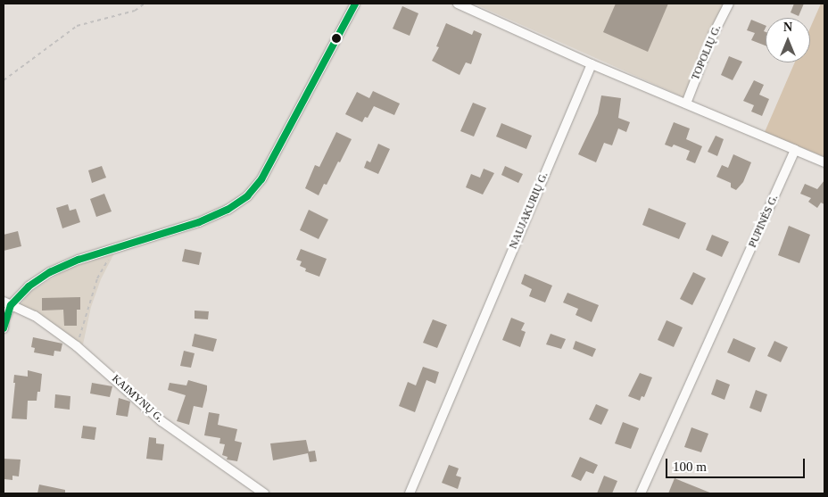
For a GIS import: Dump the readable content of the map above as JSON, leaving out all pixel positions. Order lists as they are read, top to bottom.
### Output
{
  "streets": {
    "street": [
      "TOPOLIŲ G.",
      "NAUJAKURIŲ G.",
      "PUPINĖS G.",
      "KAIMYNŲ G."
    ]
  },
  "scale_bar": "100 m",
  "north": "top"
}
